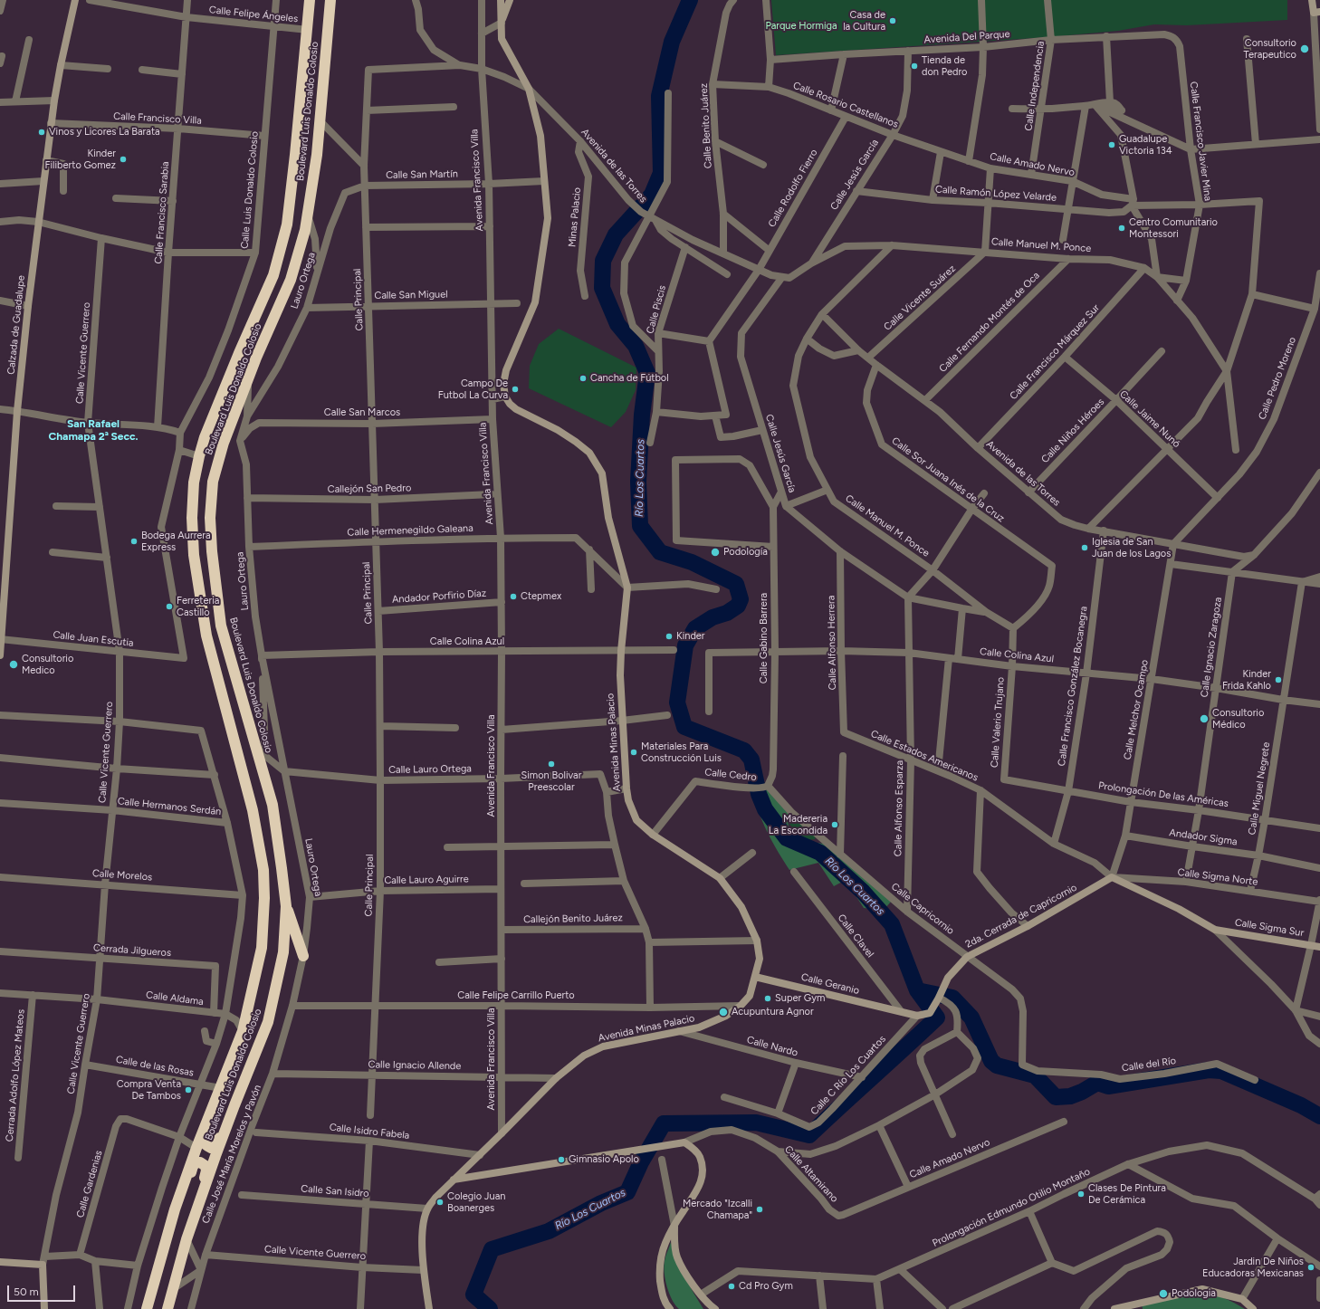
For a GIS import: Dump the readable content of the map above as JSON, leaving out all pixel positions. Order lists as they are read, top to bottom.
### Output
{
  "streets": {
    "highway": ["Boulevard Luis Donaldo Colosio"],
    "main road": [
      "Calzada de Guadalupe",
      "Avenida Minas Palacio",
      "Calle Estados Americanos",
      "2da. Cerrada de Capricornio",
      "Calle Sigma Sur",
      "Calle Geranio"
    ],
    "street": [
      "Calle Felipe Ángeles",
      "Avenida Del Parque",
      "Calle Independencia",
      "Calle Rosario Castellanos",
      "Calle Francisco Villa",
      "Calle Benito Juárez",
      "Calle Francisco Javier Mina",
      "Calle Amado Nervo",
      "Avenida de las Torres",
      "Calle San Martín",
      "Calle Jesús García",
      "Avenida Francisco Villa",
      "Calle Rodolfo Fierro",
      "Calle Luis Donaldo Colosio",
      "Calle Ramón López Velarde",
      "Calle Francisco Sarabia",
      "Minas Palacio",
      "Calle Manuel M. Ponce",
      "Lauro Ortega",
      "Calle San Miguel",
      "Calle Vicente Suárez",
      "Calle Principal",
      "Calle Piscis",
      "Calle Fernando Montés de Oca",
      "Calle Francisco Márquez Sur",
      "Calle Vicente Guerrero",
      "Calle Pedro Moreno",
      "Calle San Marcos",
      "Calle Jaime Nunó",
      "Calle Niños Héroes",
      "Calle Sor Juana Inés de la Cruz",
      "Callejón San Pedro",
      "Calle Hermenegildo Galeana",
      "Andador Porfirio Díaz",
      "Calle Gabino Barrera",
      "Calle Juan Escutia",
      "Calle Colina Azul",
      "Calle Alfonso Herrera",
      "Calle Ignacio Zaragoza",
      "Calle Francisco González Bocanegra",
      "Calle Melchor Ocampo",
      "Calle Valerio Trujano",
      "Calle Lauro Ortega",
      "Calle Cedro",
      "Calle Miguel Negrete",
      "Prolongación De las Américas",
      "Calle Hermanos Serdán",
      "Calle Alfonso Esparza",
      "Andador Sigma",
      "Calle Morelos",
      "Calle Sigma Norte",
      "Calle Lauro Aguirre",
      "Calle Capricornio",
      "Callejón Benito Juárez",
      "Calle Clavel",
      "Cerrada Jilgueros",
      "Calle Felipe Carrillo Puerto",
      "Calle Aldama",
      "Calle Nardo",
      "Calle del Río",
      "Calle Ignacio Allende",
      "Calle de las Rosas",
      "Cerrada Adolfo López Mateos",
      "Calle C Río Los Cuartos",
      "Calle Isidro Fabela",
      "Calle José María Morelos y Pavón",
      "Calle Altamirano",
      "Calle Gardenias",
      "Calle San Isidro",
      "Prolongación Edmundo Otilio Montaño"
    ]
  },
  "crossings": [
    ["Calle Felipe Ángeles", "Boulevard Luis Donaldo Colosio"],
    ["Calle Felipe Ángeles", "Calle Luis Donaldo Colosio"],
    ["Calle Felipe Ángeles", "Calle Francisco Sarabia"],
    ["Avenida Del Parque", "Calle Independencia"],
    ["Avenida Del Parque", "Calle Francisco Javier Mina"],
    ["Calle Independencia", "Calle Amado Nervo"],
    ["Calle Rosario Castellanos", "Calle Benito Juárez"],
    ["Calle Rosario Castellanos", "Calle Amado Nervo"],
    ["Calle Rosario Castellanos", "Calle Jesús García"],
    ["Calle Rosario Castellanos", "Calle Rodolfo Fierro"],
    ["Boulevard Luis Donaldo Colosio", "Calle de las Rosas"],
    ["Calle Francisco Villa", "Calle Luis Donaldo Colosio"],
    ["Calle Francisco Villa", "Calle Francisco Sarabia"],
    ["Calle Francisco Villa", "Calzada de Guadalupe"],
    ["Calle Benito Juárez", "Avenida de las Torres"],
    ["Calle Francisco Javier Mina", "Calle Manuel M. Ponce"],
    ["Calle Amado Nervo", "Calle Ramón López Velarde"],
    ["Calle Amado Nervo", "Calle Altamirano"],
    ["Avenida de las Torres", "Calle Jesús García"],
    ["Avenida de las Torres", "Avenida Francisco Villa"],
    ["Avenida de las Torres", "Calle Rodolfo Fierro"],
    ["Avenida de las Torres", "Minas Palacio"],
    ["Avenida de las Torres", "Calle Manuel M. Ponce"],
    ["Avenida de las Torres", "Calle Vicente Suárez"],
    ["Avenida de las Torres", "Calle Principal"],
    ["Avenida de las Torres", "Calle Fernando Montés de Oca"],
    ["Avenida de las Torres", "Calle Francisco Márquez Sur"],
    ["Avenida de las Torres", "Calle Pedro Moreno"],
    ["Avenida de las Torres", "Calle Niños Héroes"],
    ["Avenida de las Torres", "Calle Sor Juana Inés de la Cruz"],
    ["Avenida de las Torres", "Calle Francisco González Bocanegra"],
    ["Avenida de las Torres", "Calle Melchor Ocampo"],
    ["Calle San Martín", "Avenida Francisco Villa"],
    ["Calle San Martín", "Lauro Ortega"],
    ["Calle San Martín", "Calle Principal"],
    ["Calle Jesús García", "Calle Ramón López Velarde"],
    ["Calle Jesús García", "Calle Manuel M. Ponce"],
    ["Calle Jesús García", "Calle Gabino Barrera"],
    ["Calle Jesús García", "Calle Alfonso Herrera"],
    ["Calle Jesús García", "Calle Alfonso Esparza"],
    ["Avenida Francisco Villa", "Calle San Miguel"],
    ["Avenida Francisco Villa", "Calle San Marcos"],
    ["Avenida Francisco Villa", "Calle Hermenegildo Galeana"],
    ["Avenida Francisco Villa", "Andador Porfirio Díaz"],
    ["Avenida Francisco Villa", "Calle Colina Azul"],
    ["Avenida Francisco Villa", "Avenida Minas Palacio"],
    ["Avenida Francisco Villa", "Calle Lauro Ortega"],
    ["Avenida Francisco Villa", "Calle Lauro Aguirre"],
    ["Avenida Francisco Villa", "Callejón Benito Juárez"],
    ["Avenida Francisco Villa", "Calle Felipe Carrillo Puerto"],
    ["Avenida Francisco Villa", "Calle Ignacio Allende"],
    ["Calle Manuel M. Ponce", "Calle Vicente Suárez"],
    ["Calle Manuel M. Ponce", "Calle Fernando Montés de Oca"],
    ["Calle Manuel M. Ponce", "Calle Francisco Márquez Sur"],
    ["Calle Manuel M. Ponce", "Calle Sor Juana Inés de la Cruz"],
    ["Calle Manuel M. Ponce", "Calle Valerio Trujano"],
    ["Lauro Ortega", "Calle San Miguel"],
    ["Lauro Ortega", "Calle Principal"],
    ["Lauro Ortega", "Calle San Marcos"],
    ["Lauro Ortega", "Callejón San Pedro"],
    ["Lauro Ortega", "Calle Hermenegildo Galeana"],
    ["Lauro Ortega", "Calle Colina Azul"],
    ["Lauro Ortega", "Calle Lauro Ortega"],
    ["Lauro Ortega", "Calle Lauro Aguirre"],
    ["Lauro Ortega", "Calle Felipe Carrillo Puerto"],
    ["Lauro Ortega", "Calle José María Morelos y Pavón"],
    ["Calle San Miguel", "Calle Principal"],
    ["Calle Principal", "Calle San Marcos"],
    ["Calle Principal", "Callejón San Pedro"],
    ["Calle Principal", "Calle Hermenegildo Galeana"],
    ["Calle Principal", "Andador Porfirio Díaz"],
    ["Calle Principal", "Calle Colina Azul"],
    ["Calle Principal", "Calle Lauro Ortega"],
    ["Calle Principal", "Calle Lauro Aguirre"],
    ["Calle Principal", "Calle Felipe Carrillo Puerto"],
    ["Calle Principal", "Calle Ignacio Allende"],
    ["Calzada de Guadalupe", "Calle Juan Escutia"],
    ["Calle Francisco Márquez Sur", "Calle Jaime Nunó"],
    ["Calle Vicente Guerrero", "Calle Juan Escutia"],
    ["Calle Vicente Guerrero", "Avenida Minas Palacio"],
    ["Calle Vicente Guerrero", "Calle Hermanos Serdán"],
    ["Calle Vicente Guerrero", "Calle Morelos"],
    ["Calle Vicente Guerrero", "Cerrada Jilgueros"],
    ["Calle Vicente Guerrero", "Calle Aldama"],
    ["Calle Vicente Guerrero", "Calle de las Rosas"],
    ["Calle Vicente Guerrero", "Calle José María Morelos y Pavón"],
    ["Calle Pedro Moreno", "Calle Jaime Nunó"],
    ["Calle Pedro Moreno", "Calle Melchor Ocampo"],
    ["Calle Jaime Nunó", "Calle Niños Héroes"],
    ["Calle Sor Juana Inés de la Cruz", "Calle Valerio Trujano"],
    ["Calle Hermenegildo Galeana", "Avenida Minas Palacio"],
    ["Calle Gabino Barrera", "Calle Colina Azul"],
    ["Calle Gabino Barrera", "Calle Cedro"],
    ["Calle Gabino Barrera", "Calle Capricornio"],
    ["Calle Colina Azul", "Calle Alfonso Herrera"],
    ["Calle Colina Azul", "Calle Ignacio Zaragoza"],
    ["Calle Colina Azul", "Calle Francisco González Bocanegra"],
    ["Calle Colina Azul", "Calle Melchor Ocampo"],
    ["Calle Colina Azul", "Calle Valerio Trujano"],
    ["Calle Colina Azul", "Avenida Minas Palacio"],
    ["Calle Colina Azul", "Calle Miguel Negrete"],
    ["Calle Colina Azul", "Calle Alfonso Esparza"],
    ["Calle Alfonso Herrera", "Calle Estados Americanos"],
    ["Calle Ignacio Zaragoza", "Prolongación De las Américas"],
    ["Calle Ignacio Zaragoza", "Andador Sigma"],
    ["Calle Ignacio Zaragoza", "Calle Sigma Norte"],
    ["Calle Francisco González Bocanegra", "Calle Estados Americanos"],
    ["Calle Francisco González Bocanegra", "Prolongación De las Américas"],
    ["Calle Melchor Ocampo", "Calle Estados Americanos"],
    ["Calle Melchor Ocampo", "Prolongación De las Américas"],
    ["Calle Melchor Ocampo", "Andador Sigma"],
    ["Calle Melchor Ocampo", "Calle Sigma Norte"],
    ["Calle Melchor Ocampo", "2da. Cerrada de Capricornio"],
    ["Calle Valerio Trujano", "Prolongación De las Américas"],
    ["Avenida Minas Palacio", "Calle Cedro"],
    ["Avenida Minas Palacio", "Calle Geranio"],
    ["Avenida Minas Palacio", "Calle Felipe Carrillo Puerto"],
    ["Avenida Minas Palacio", "Calle Nardo"],
    ["Avenida Minas Palacio", "Calle Ignacio Allende"],
    ["Avenida Minas Palacio", "Calle Isidro Fabela"],
    ["Avenida Minas Palacio", "Calle San Isidro"],
    ["Calle Estados Americanos", "Calle Alfonso Esparza"],
    ["Calle Estados Americanos", "Calle Sigma Norte"],
    ["Calle Estados Americanos", "2da. Cerrada de Capricornio"],
    ["Calle Estados Americanos", "Calle Sigma Sur"],
    ["Calle Cedro", "Calle Capricornio"],
    ["Calle Miguel Negrete", "Prolongación De las Américas"],
    ["Calle Miguel Negrete", "Andador Sigma"],
    ["Calle Miguel Negrete", "Calle Sigma Norte"],
    ["Calle Alfonso Esparza", "Calle Capricornio"],
    ["Calle Sigma Norte", "2da. Cerrada de Capricornio"],
    ["Calle Capricornio", "2da. Cerrada de Capricornio"],
    ["Calle Capricornio", "Calle del Río"],
    ["2da. Cerrada de Capricornio", "Calle Clavel"],
    ["2da. Cerrada de Capricornio", "Calle Geranio"],
    ["2da. Cerrada de Capricornio", "Calle C Río Los Cuartos"],
    ["Calle Clavel", "Calle Geranio"],
    ["Cerrada Jilgueros", "Calle Aldama"],
    ["Calle Felipe Carrillo Puerto", "Calle José María Morelos y Pavón"],
    ["Calle Aldama", "Cerrada Adolfo López Mateos"],
    ["Calle Nardo", "Calle C Río Los Cuartos"],
    ["Calle Ignacio Allende", "Calle José María Morelos y Pavón"]
  ],
  "districts": ["San Rafael Chamapa 2ª Secc."],
  "water": ["Río Los Cuartos"],
  "parks": ["Parque Hormiga"],
  "places": [
    "Casa de la Cultura",
    "Consultorio Terapeutico",
    "Tienda de don Pedro",
    "Vinos y Licores La Barata",
    "Guadalupe Victoria 134",
    "Kinder Filiberto Gomez",
    "Centro Comunitario Montessori",
    "Cancha de Fútbol",
    "Campo De Futbol La Curva",
    "Bodega Aurrera Express",
    "Iglesia de San Juan de los Lagos",
    "Podología",
    "Ctepmex",
    "Ferreteria Castillo",
    "Kinder",
    "Consultorio Medico",
    "Kinder Frida Kahlo",
    "Consultorio Médico",
    "Materiales Para Construcción Luis",
    "Simon Bolivar Preescolar",
    "Madereria La Escondida",
    "Super Gym",
    "Acupuntura Agnor",
    "Compra Venta De Tambos",
    "Gimnasio Apolo",
    "Clases De Pintura De Cerámica",
    "Colegio Juan Boanerges",
    "Mercado \"Izcalli Chamapa\"",
    "Jardin De Niños Educadoras Mexicanas",
    "Cd Pro Gym",
    "Podologia"
  ],
  "scale_bar": "50 m"
}
